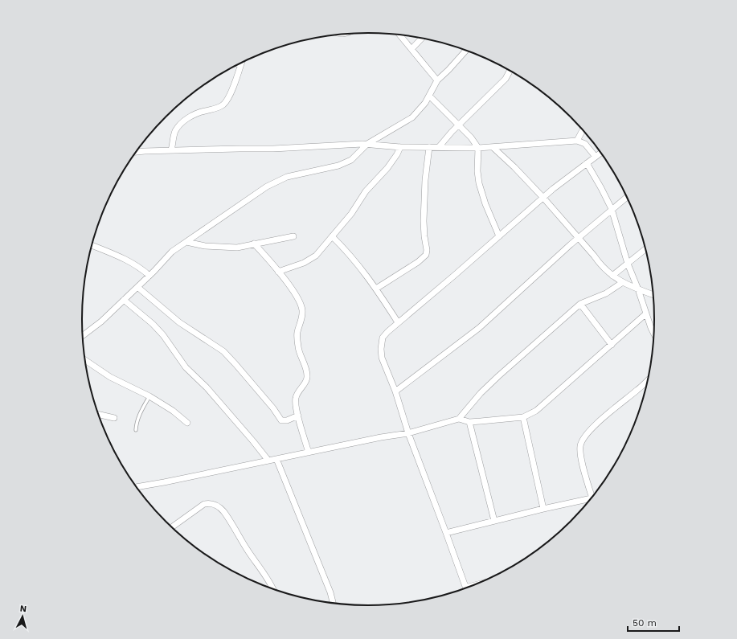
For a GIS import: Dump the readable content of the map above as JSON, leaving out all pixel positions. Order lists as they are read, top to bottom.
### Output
{
  "scale_bar": "50 m",
  "north": "top"
}
